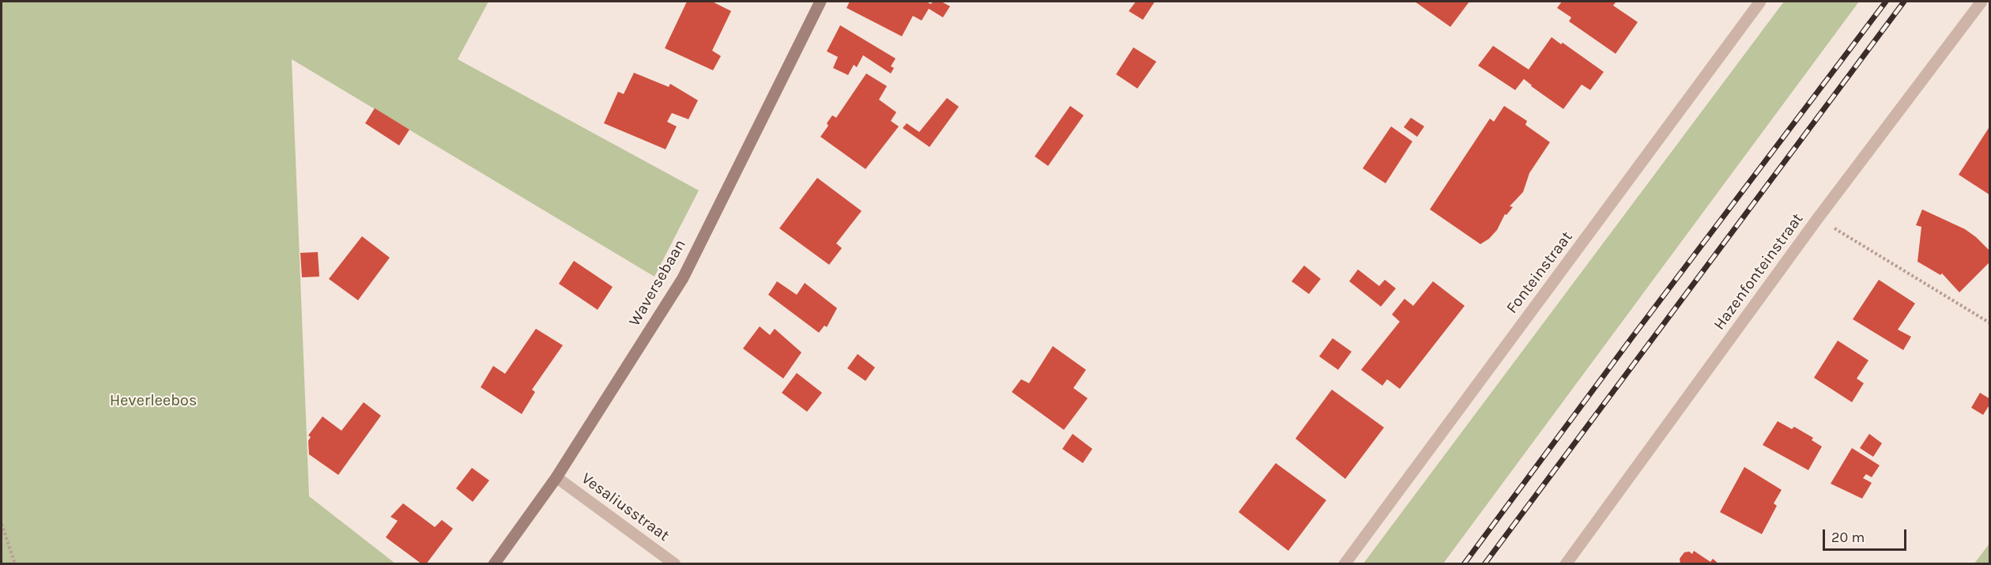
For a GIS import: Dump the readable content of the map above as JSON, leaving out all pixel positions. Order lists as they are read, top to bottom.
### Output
{
  "streets": {
    "street": [
      "Hazenfonteinstraat",
      "Fonteinstraat",
      "Waversebaan",
      "Vesaliusstraat"
    ]
  },
  "crossings": [
    ["Waversebaan", "Vesaliusstraat"]
  ],
  "parks": ["Heverleebos"],
  "scale_bar": "20 m"
}
